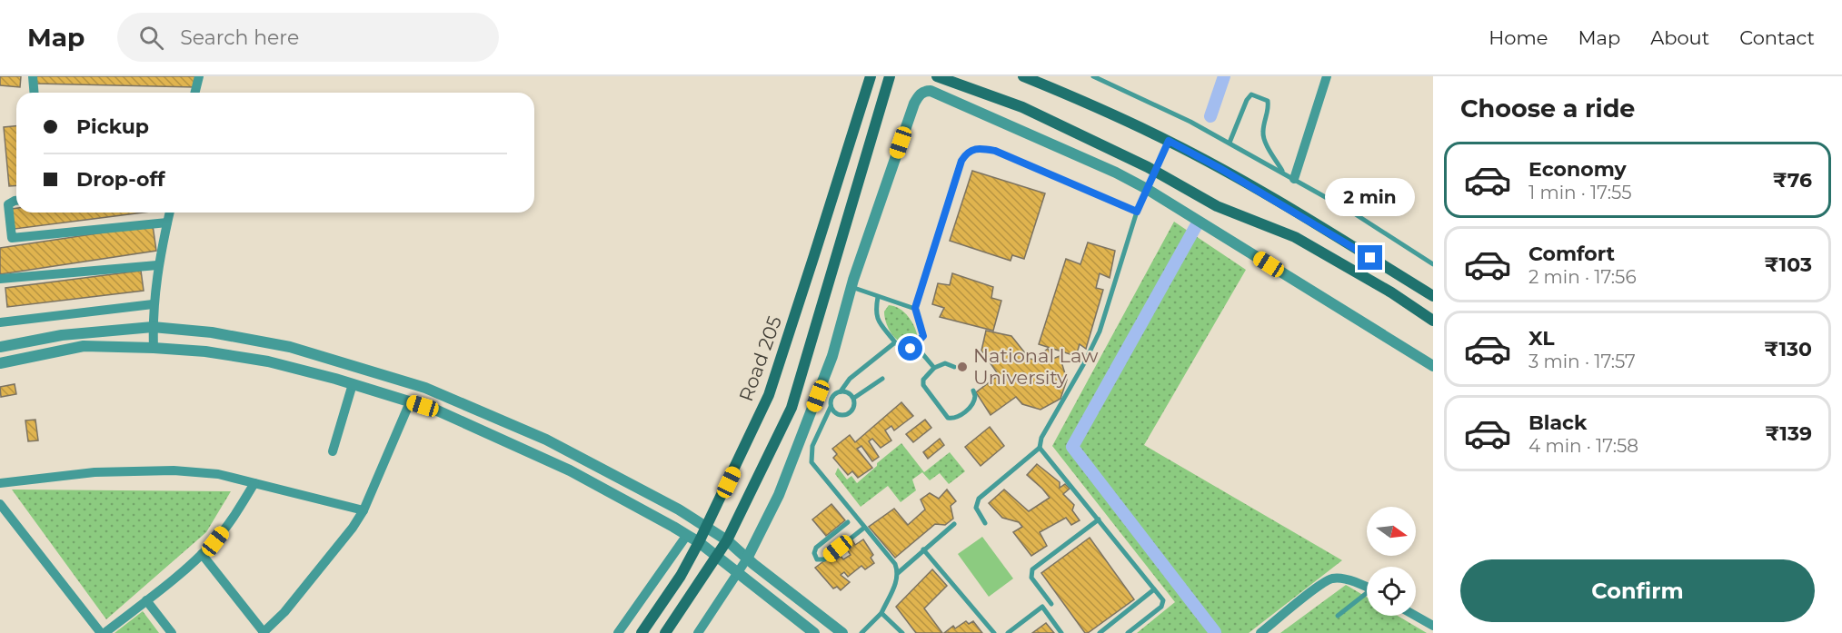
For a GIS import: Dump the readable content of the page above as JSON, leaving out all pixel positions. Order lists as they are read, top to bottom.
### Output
{
  "streets": {
    "main road": ["Road 205"]
  },
  "places": ["National Law University"],
  "north": "right",
  "page": {
    "header": "Map",
    "search": "Search here",
    "nav": [
      "Home",
      "Map",
      "About",
      "Contact"
    ],
    "heading": "Choose a ride",
    "banner": ["Pickup", "Drop-off"],
    "list": [
      {
        "name": "Economy",
        "note": "1 min · 17:55",
        "value": "₹76"
      },
      {
        "name": "Comfort",
        "note": "2 min · 17:56",
        "value": "₹103"
      },
      {
        "name": "XL",
        "note": "3 min · 17:57",
        "value": "₹130"
      },
      {
        "name": "Black",
        "note": "4 min · 17:58",
        "value": "₹139"
      }
    ],
    "bubble": "2 min",
    "buttons": "Confirm"
  }
}
